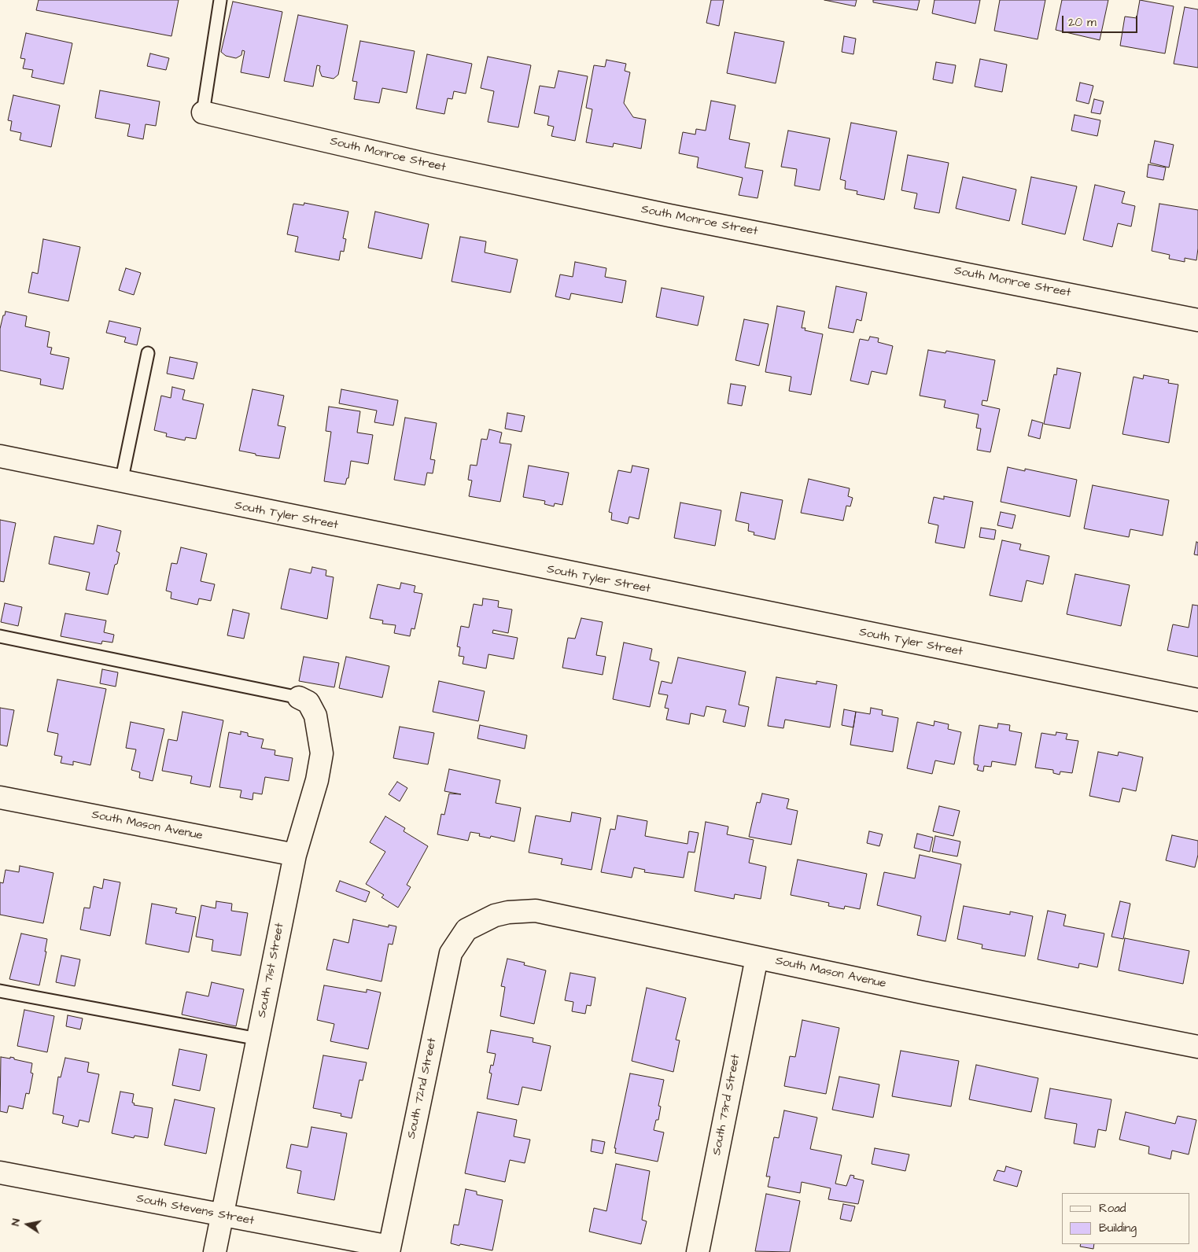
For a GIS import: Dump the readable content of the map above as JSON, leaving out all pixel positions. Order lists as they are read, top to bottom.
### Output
{
  "streets": {
    "street": [
      "South Monroe Street",
      "South Tyler Street",
      "South Mason Avenue",
      "South 71st Street",
      "South 72nd Street",
      "South 73rd Street",
      "South Stevens Street"
    ]
  },
  "crossings": [
    ["South Mason Avenue", "South 71st Street"],
    ["South Mason Avenue", "South 72nd Street"],
    ["South Mason Avenue", "South 73rd Street"],
    ["South 71st Street", "South Stevens Street"],
    ["South 72nd Street", "South Stevens Street"]
  ],
  "legend": ["Road", "Building"],
  "scale_bar": "20 m",
  "north": "left"
}
